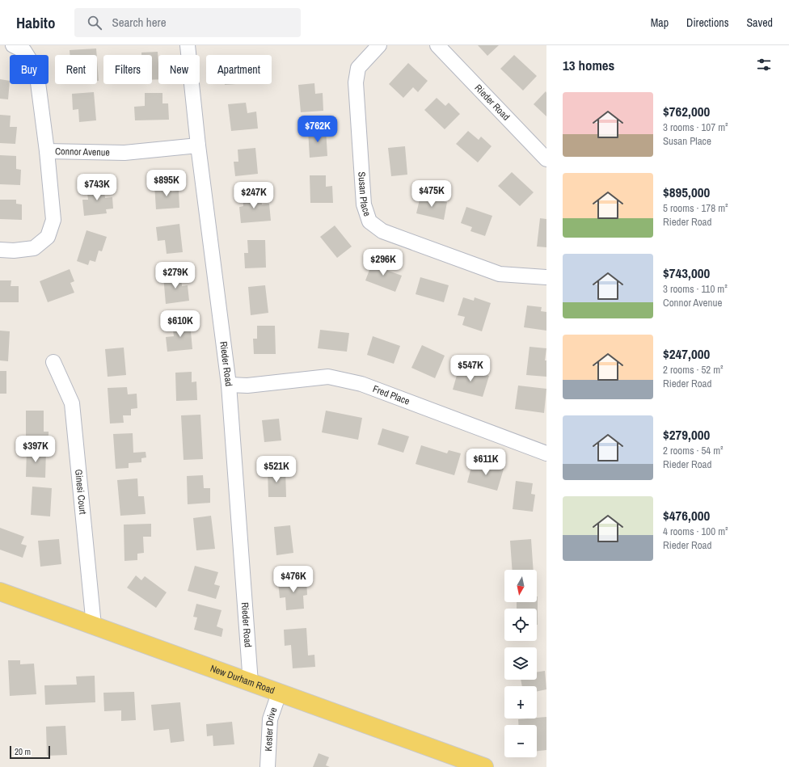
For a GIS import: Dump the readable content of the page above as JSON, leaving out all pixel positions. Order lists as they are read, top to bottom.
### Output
{
  "streets": {
    "main road": ["New Durham Road"],
    "street": [
      "Rieder Road",
      "Connor Avenue",
      "Susan Place",
      "Fred Place",
      "Ginesi Court",
      "Kester Drive"
    ]
  },
  "crossings": [
    ["Rieder Road", "Connor Avenue"],
    ["Rieder Road", "Fred Place"],
    ["Rieder Road", "New Durham Road"],
    ["Ginesi Court", "New Durham Road"],
    ["New Durham Road", "Kester Drive"]
  ],
  "scale_bar": "20 m",
  "north": "bottom",
  "page": {
    "header": "Habito",
    "search": "Search here",
    "nav": ["Map", "Directions", "Saved"],
    "heading": "13 homes",
    "chip": [
      "Buy",
      "Rent",
      "Filters",
      "New",
      "Apartment"
    ],
    "list": [
      {
        "name": "$762,000",
        "note": "3 rooms · 107 m² · Susan Place"
      },
      {
        "name": "$895,000",
        "note": "5 rooms · 178 m² · Rieder Road"
      },
      {
        "name": "$743,000",
        "note": "3 rooms · 110 m² · Connor Avenue"
      },
      {
        "name": "$247,000",
        "note": "2 rooms · 52 m² · Rieder Road"
      },
      {
        "name": "$279,000",
        "note": "2 rooms · 54 m² · Rieder Road"
      },
      {
        "name": "$476,000",
        "note": "4 rooms · 100 m² · Rieder Road"
      }
    ],
    "price": [
      "$762K",
      "$895K",
      "$743K",
      "$475K",
      "$247K",
      "$296K",
      "$279K",
      "$610K",
      "$547K",
      "$397K",
      "$611K",
      "$521K",
      "$476K"
    ],
    "map_buttons": ["+", "−"],
    "scale": "20 m"
  }
}
